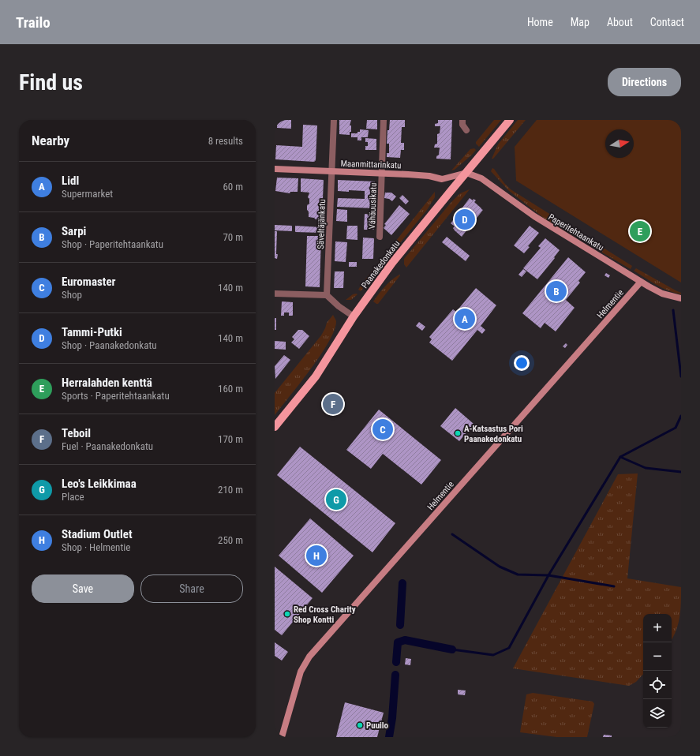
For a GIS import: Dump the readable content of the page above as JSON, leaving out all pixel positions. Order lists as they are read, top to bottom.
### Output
{
  "streets": {
    "main road": ["Paanakedonkatu"],
    "street": [
      "Maanmittarinkatu",
      "Vähäuusikatu",
      "Säveltäjänkatu",
      "Paperitehtaankatu",
      "Helmentie"
    ]
  },
  "crossings": [
    ["Maanmittarinkatu", "Vähäuusikatu"],
    ["Maanmittarinkatu", "Säveltäjänkatu"],
    ["Maanmittarinkatu", "Paperitehtaankatu"],
    ["Maanmittarinkatu", "Paanakedonkatu"],
    ["Paperitehtaankatu", "Paanakedonkatu"],
    ["Paperitehtaankatu", "Helmentie"]
  ],
  "places": ["A-Katsastus Pori Paanakedonkatu", "Red Cross Charity Shop Kontti", "Puuilo"],
  "north": "right",
  "page": {
    "header": "Trailo",
    "nav": [
      "Home",
      "Map",
      "About",
      "Contact"
    ],
    "buttons": [
      "Directions",
      ["Save", "Share"]
    ],
    "title": "Find us",
    "heading": ["Nearby", "8 results"],
    "list": [
      {
        "mark": "A",
        "name": "Lidl",
        "note": "Supermarket",
        "value": "60 m"
      },
      {
        "mark": "B",
        "name": "Sarpi",
        "note": "Shop · Paperitehtaankatu",
        "value": "70 m"
      },
      {
        "mark": "C",
        "name": "Euromaster",
        "note": "Shop",
        "value": "140 m"
      },
      {
        "mark": "D",
        "name": "Tammi-Putki",
        "note": "Shop · Paanakedonkatu",
        "value": "140 m"
      },
      {
        "mark": "E",
        "name": "Herralahden kenttä",
        "note": "Sports · Paperitehtaankatu",
        "value": "160 m"
      },
      {
        "mark": "F",
        "name": "Teboil",
        "note": "Fuel · Paanakedonkatu",
        "value": "170 m"
      },
      {
        "mark": "G",
        "name": "Leo's Leikkimaa",
        "note": "Place",
        "value": "210 m"
      },
      {
        "mark": "H",
        "name": "Stadium Outlet",
        "note": "Shop · Helmentie",
        "value": "250 m"
      }
    ],
    "pins": [
      "D",
      "E",
      "B",
      "A",
      "F",
      "C",
      "G",
      "H"
    ],
    "map_buttons": ["+", "−"]
  }
}
